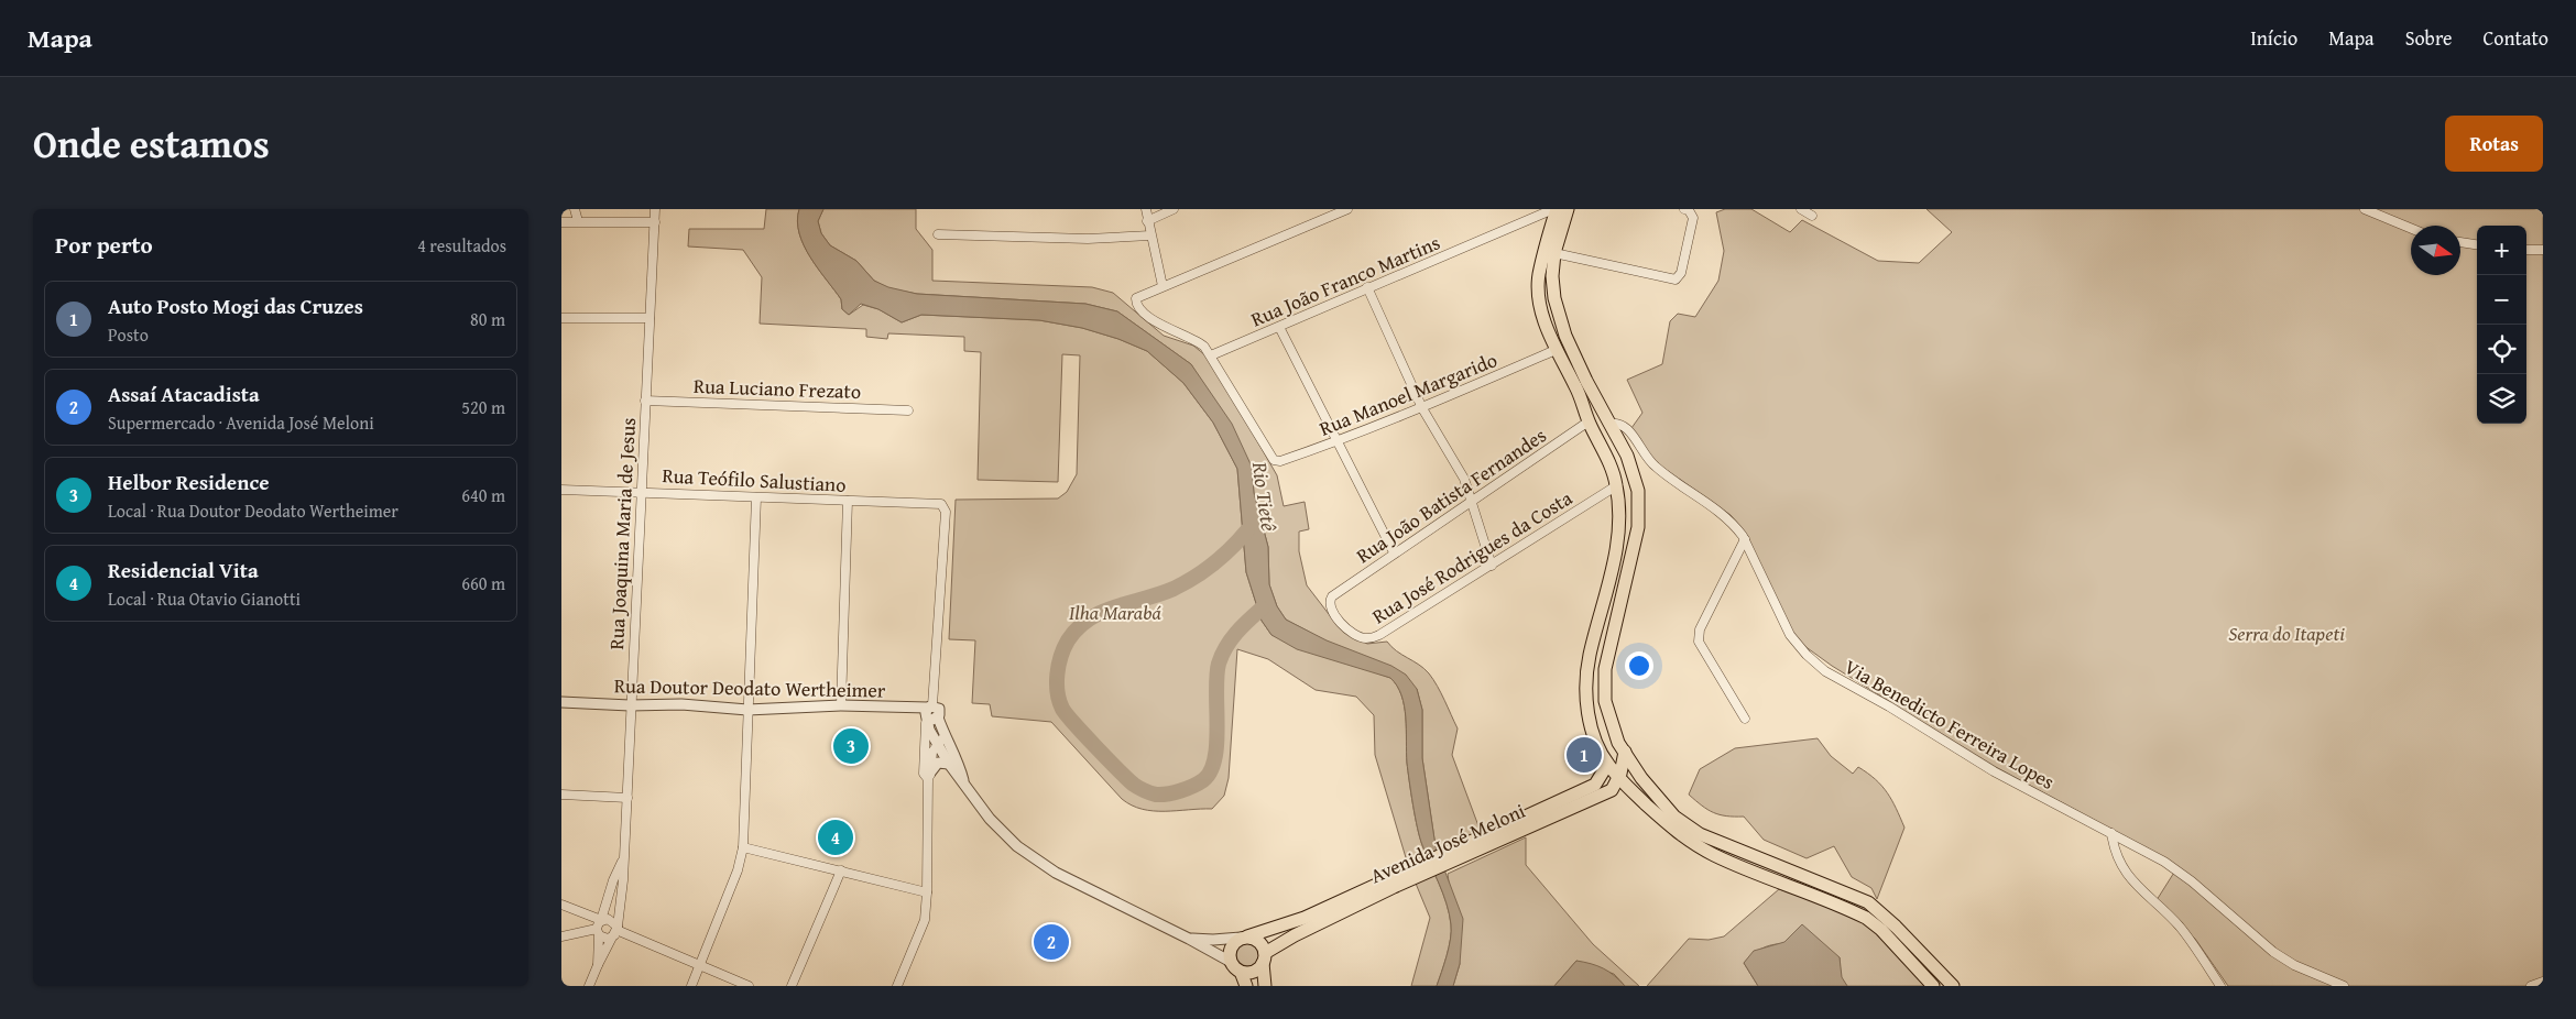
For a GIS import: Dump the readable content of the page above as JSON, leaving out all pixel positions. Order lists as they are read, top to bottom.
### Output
{
  "streets": {
    "main road": ["Avenida José Meloni"],
    "street": [
      "Rua João Franco Martins",
      "Rua Luciano Frezato",
      "Rua Manoel Margarido",
      "Rua Teófilo Salustiano",
      "Rua João Batista Fernandes",
      "Rua Joaquina Maria de Jesus",
      "Rua José Rodrigues da Costa",
      "Rua Doutor Deodato Wertheimer",
      "Via Benedicto Ferreira Lopes"
    ]
  },
  "crossings": [
    ["Rua João Franco Martins", "Rua Manoel Margarido"],
    ["Rua Luciano Frezato", "Rua Joaquina Maria de Jesus"],
    ["Rua Teófilo Salustiano", "Rua Joaquina Maria de Jesus"],
    ["Rua Teófilo Salustiano", "Rua Doutor Deodato Wertheimer"],
    ["Rua João Batista Fernandes", "Rua José Rodrigues da Costa"],
    ["Rua Joaquina Maria de Jesus", "Rua Doutor Deodato Wertheimer"]
  ],
  "water": ["Rio Tietê"],
  "parks": ["Ilha Marabá", "Serra do Itapeti"],
  "north": "right",
  "page": {
    "header": "Mapa",
    "nav": [
      "Início",
      "Mapa",
      "Sobre",
      "Contato"
    ],
    "title": "Onde estamos",
    "buttons": "Rotas",
    "heading": ["Por perto", "4 resultados"],
    "map_buttons": ["+", "−"],
    "list": [
      {
        "mark": "1",
        "name": "Auto Posto Mogi das Cruzes",
        "note": "Posto",
        "value": "80 m"
      },
      {
        "mark": "2",
        "name": "Assaí Atacadista",
        "note": "Supermercado · Avenida José Meloni",
        "value": "520 m"
      },
      {
        "mark": "3",
        "name": "Helbor Residence",
        "note": "Local · Rua Doutor Deodato Wertheimer",
        "value": "640 m"
      },
      {
        "mark": "4",
        "name": "Residencial Vita",
        "note": "Local · Rua Otavio Gianotti",
        "value": "660 m"
      }
    ],
    "pins": [
      "3",
      "1",
      "4",
      "2"
    ]
  }
}
